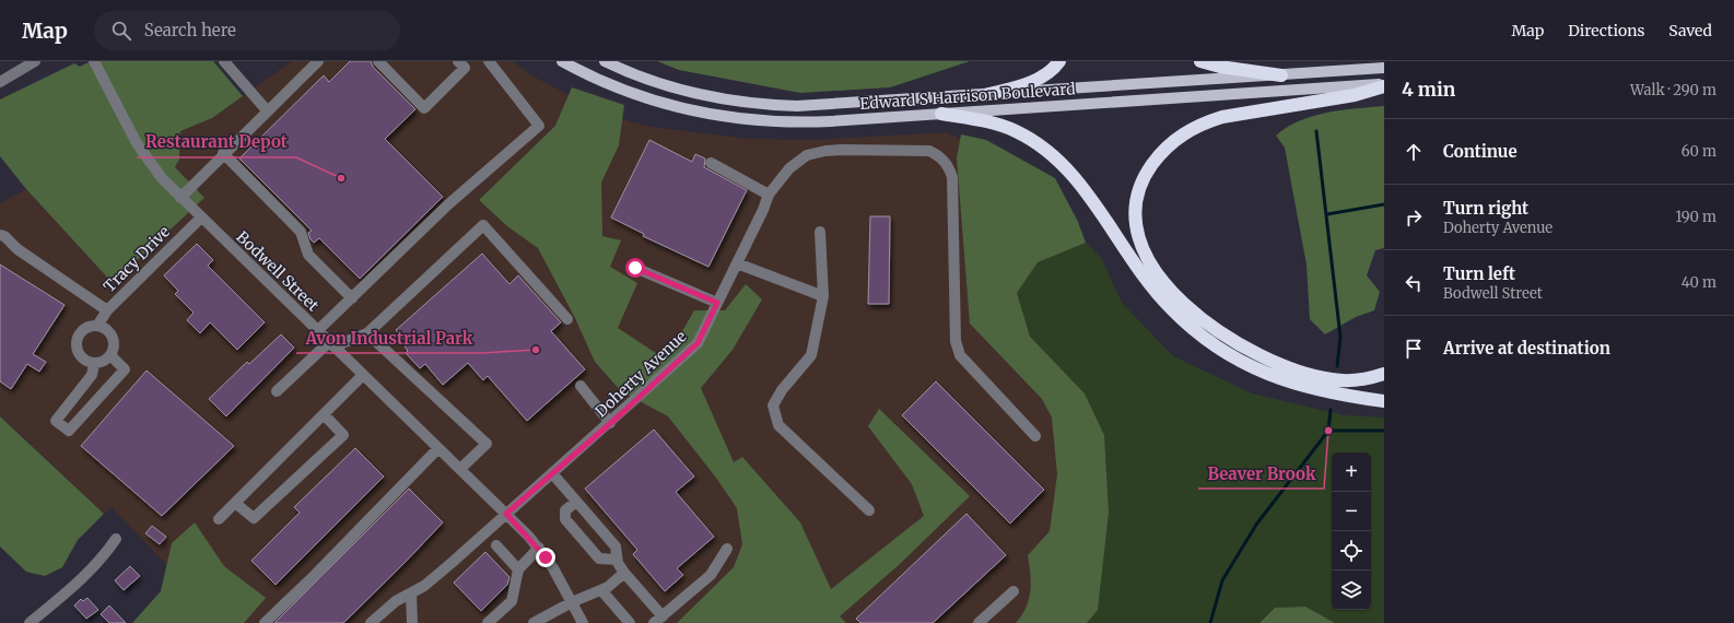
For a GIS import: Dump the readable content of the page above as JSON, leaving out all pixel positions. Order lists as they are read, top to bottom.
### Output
{
  "streets": {
    "main road": ["Edward S Harrison Boulevard"],
    "street": ["Tracy Drive", "Bodwell Street", "Doherty Avenue"]
  },
  "crossings": [
    ["Tracy Drive", "Bodwell Street"],
    ["Bodwell Street", "Doherty Avenue"]
  ],
  "places": ["Restaurant Depot", "Avon Industrial Park", "Beaver Brook"],
  "page": {
    "header": "Map",
    "search": "Search here",
    "nav": ["Map", "Directions", "Saved"],
    "heading": ["4 min", "Walk · 290 m"],
    "list": [
      ["Continue", "60 m"],
      ["Turn right", "Doherty Avenue", "190 m"],
      ["Turn left", "Bodwell Street", "40 m"],
      "Arrive at destination"
    ],
    "map_buttons": ["+", "−"]
  }
}
